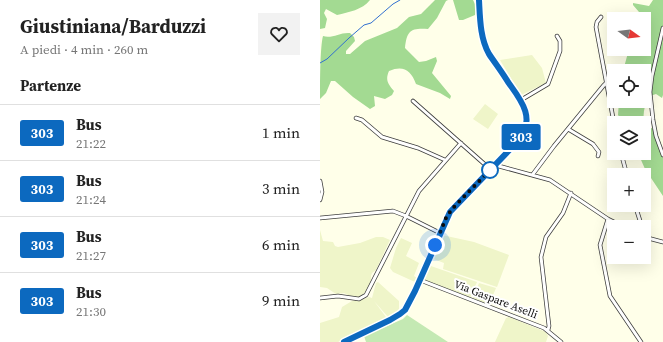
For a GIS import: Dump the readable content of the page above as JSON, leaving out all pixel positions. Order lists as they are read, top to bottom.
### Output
{
  "streets": {
    "street": ["Via Gaspare Aselli"]
  },
  "lines": ["bus line 303"],
  "north": "right",
  "page": {
    "heading": [
      ["Giustiniana/Barduzzi", "A piedi · 4 min · 260 m"],
      "Partenze"
    ],
    "on_map": "303",
    "map_buttons": ["+", "−"],
    "list": [
      {
        "mark": "303",
        "name": "Bus",
        "note": "21:22",
        "value": "1 min"
      },
      {
        "mark": "303",
        "name": "Bus",
        "note": "21:24",
        "value": "3 min"
      },
      {
        "mark": "303",
        "name": "Bus",
        "note": "21:27",
        "value": "6 min"
      },
      {
        "mark": "303",
        "name": "Bus",
        "note": "21:30",
        "value": "9 min"
      }
    ]
  }
}
